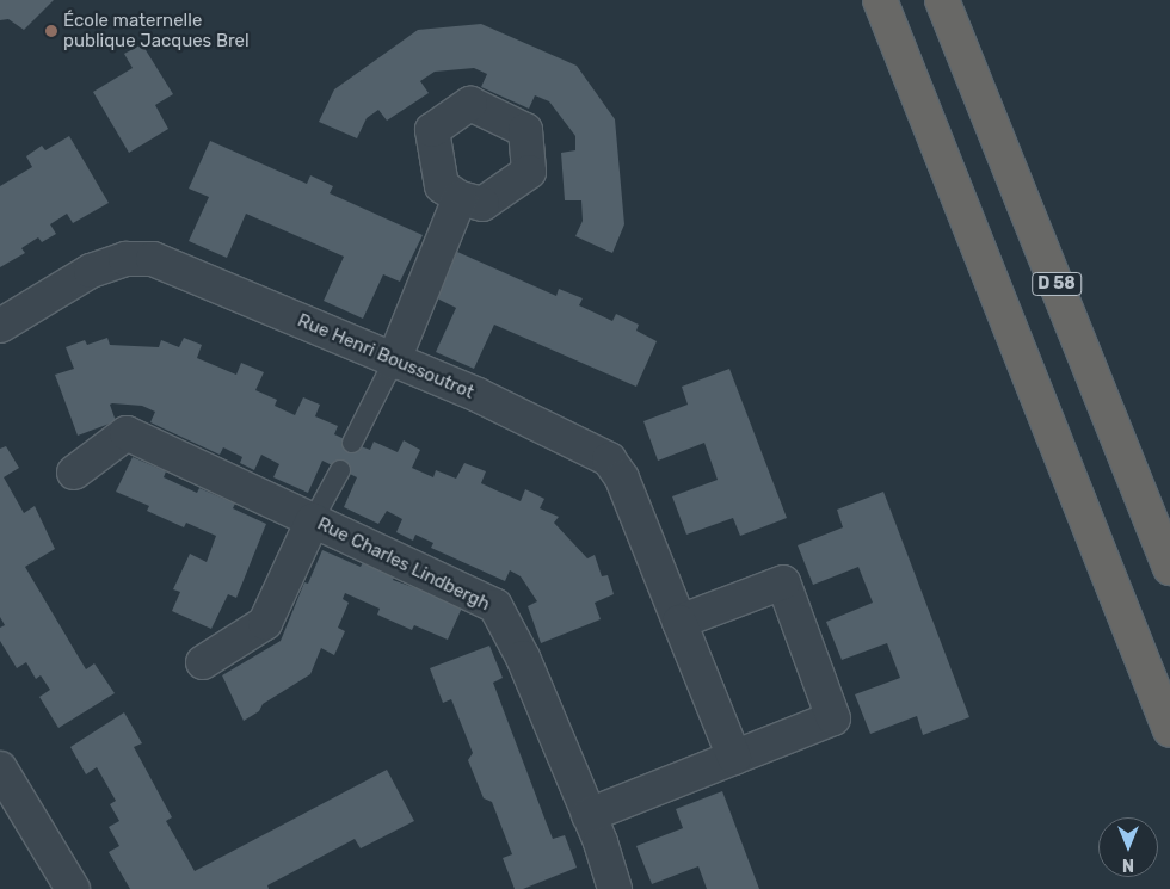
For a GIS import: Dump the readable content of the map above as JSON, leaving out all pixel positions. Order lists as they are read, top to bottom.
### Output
{
  "streets": {
    "highway": ["D 58"],
    "street": ["Rue Henri Boussoutrot", "Rue Charles Lindbergh"]
  },
  "places": ["École maternelle publique Jacques Brel"],
  "north": "bottom"
}
